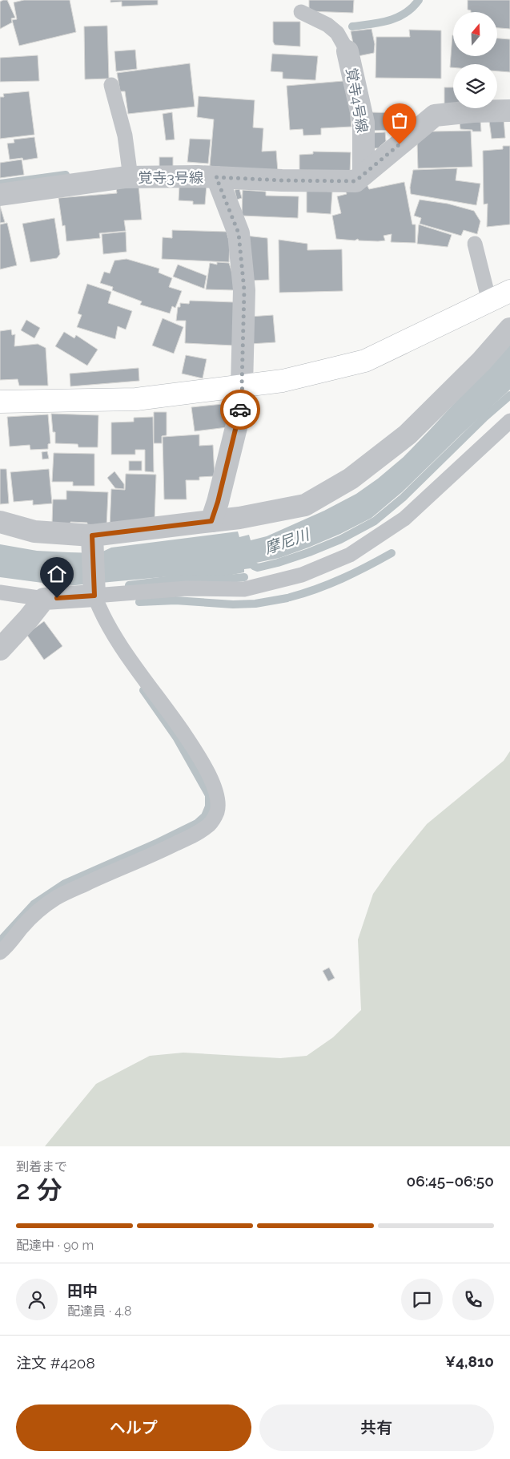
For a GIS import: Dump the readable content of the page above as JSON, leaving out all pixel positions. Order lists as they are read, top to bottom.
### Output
{
  "streets": {
    "street": ["覚寺4号線", "覚寺3号線"]
  },
  "crossings": [
    ["覚寺4号線", "覚寺3号線"]
  ],
  "water": ["摩尼川"],
  "north": "top",
  "page": {
    "heading": ["2 分", "到着まで", "06:45–06:50"],
    "panel": [
      "田中",
      "配達員 · 4.8",
      "注文 #4208",
      "¥4,810"
    ],
    "bar": "配達中 · 90 m",
    "buttons": ["ヘルプ", "共有"]
  }
}
